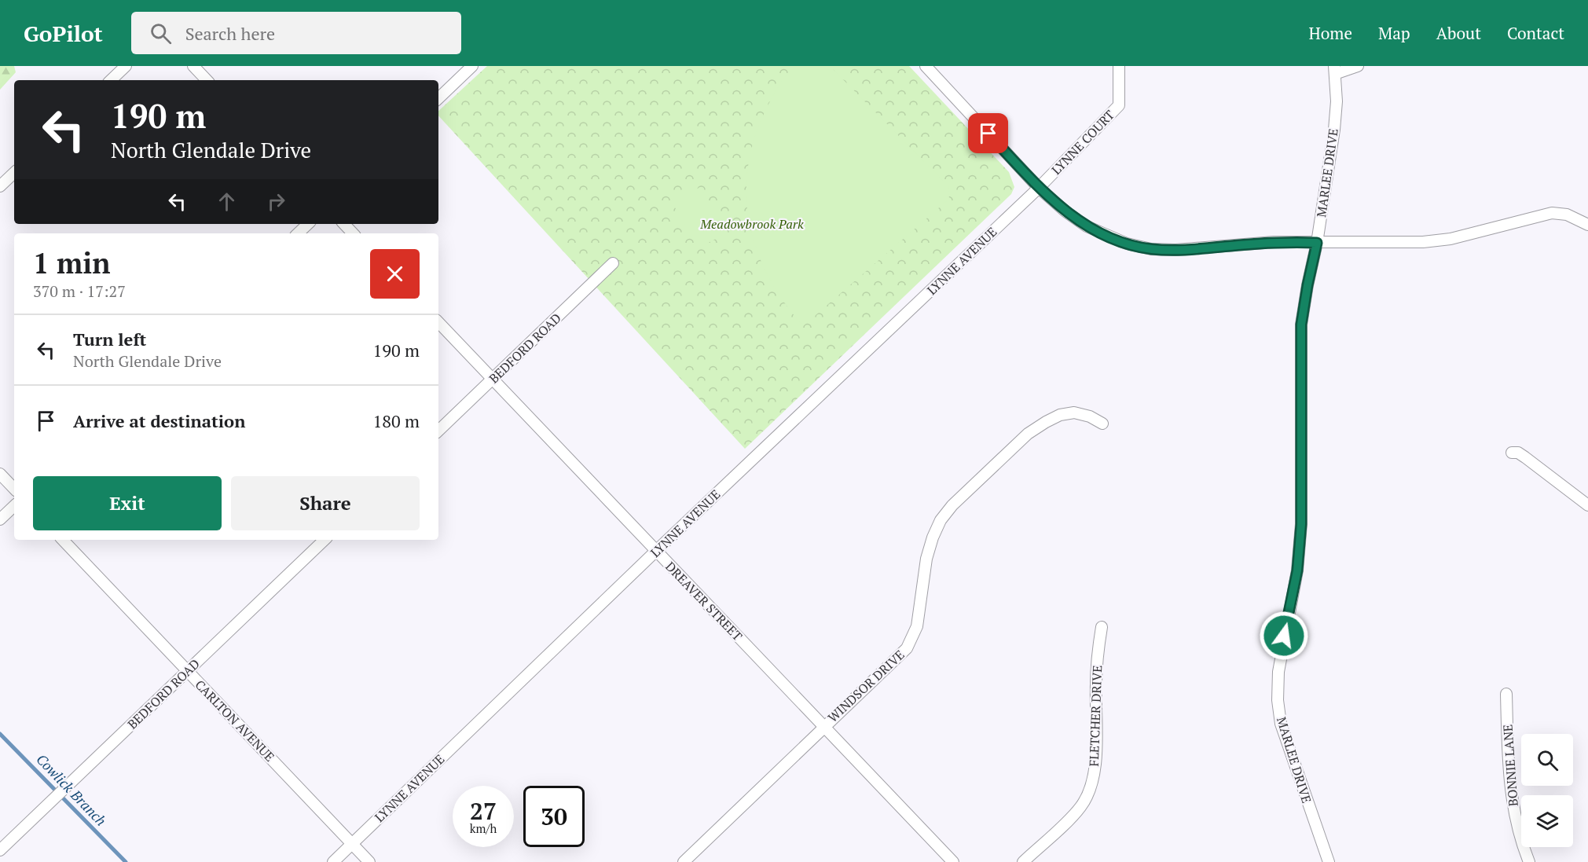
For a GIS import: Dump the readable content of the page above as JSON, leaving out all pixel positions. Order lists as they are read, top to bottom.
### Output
{
  "streets": {
    "street": [
      "LYNNE COURT",
      "MARLEE DRIVE",
      "LYNNE AVENUE",
      "BEDFORD ROAD",
      "DREAVER STREET",
      "WINDSOR DRIVE",
      "FLETCHER DRIVE",
      "CARLTON AVENUE",
      "BONNIE LANE"
    ]
  },
  "crossings": [
    ["LYNNE COURT", "LYNNE AVENUE"],
    ["LYNNE AVENUE", "DREAVER STREET"],
    ["LYNNE AVENUE", "CARLTON AVENUE"],
    ["BEDFORD ROAD", "DREAVER STREET"],
    ["BEDFORD ROAD", "CARLTON AVENUE"],
    ["DREAVER STREET", "WINDSOR DRIVE"]
  ],
  "water": ["Cowlick Branch"],
  "parks": ["Meadowbrook Park"],
  "page": {
    "header": "GoPilot",
    "search": "Search here",
    "nav": [
      "Home",
      "Map",
      "About",
      "Contact"
    ],
    "turn": ["190 m", "North Glendale Drive"],
    "heading": ["1 min", "370 m · 17:27"],
    "list": [
      {
        "name": "Turn left",
        "note": "North Glendale Drive",
        "value": "190 m"
      },
      {
        "name": "Arrive at destination",
        "value": "180 m"
      }
    ],
    "buttons": ["Exit", "Share"],
    "speed": "27 km/h",
    "limit": "30"
  }
}
